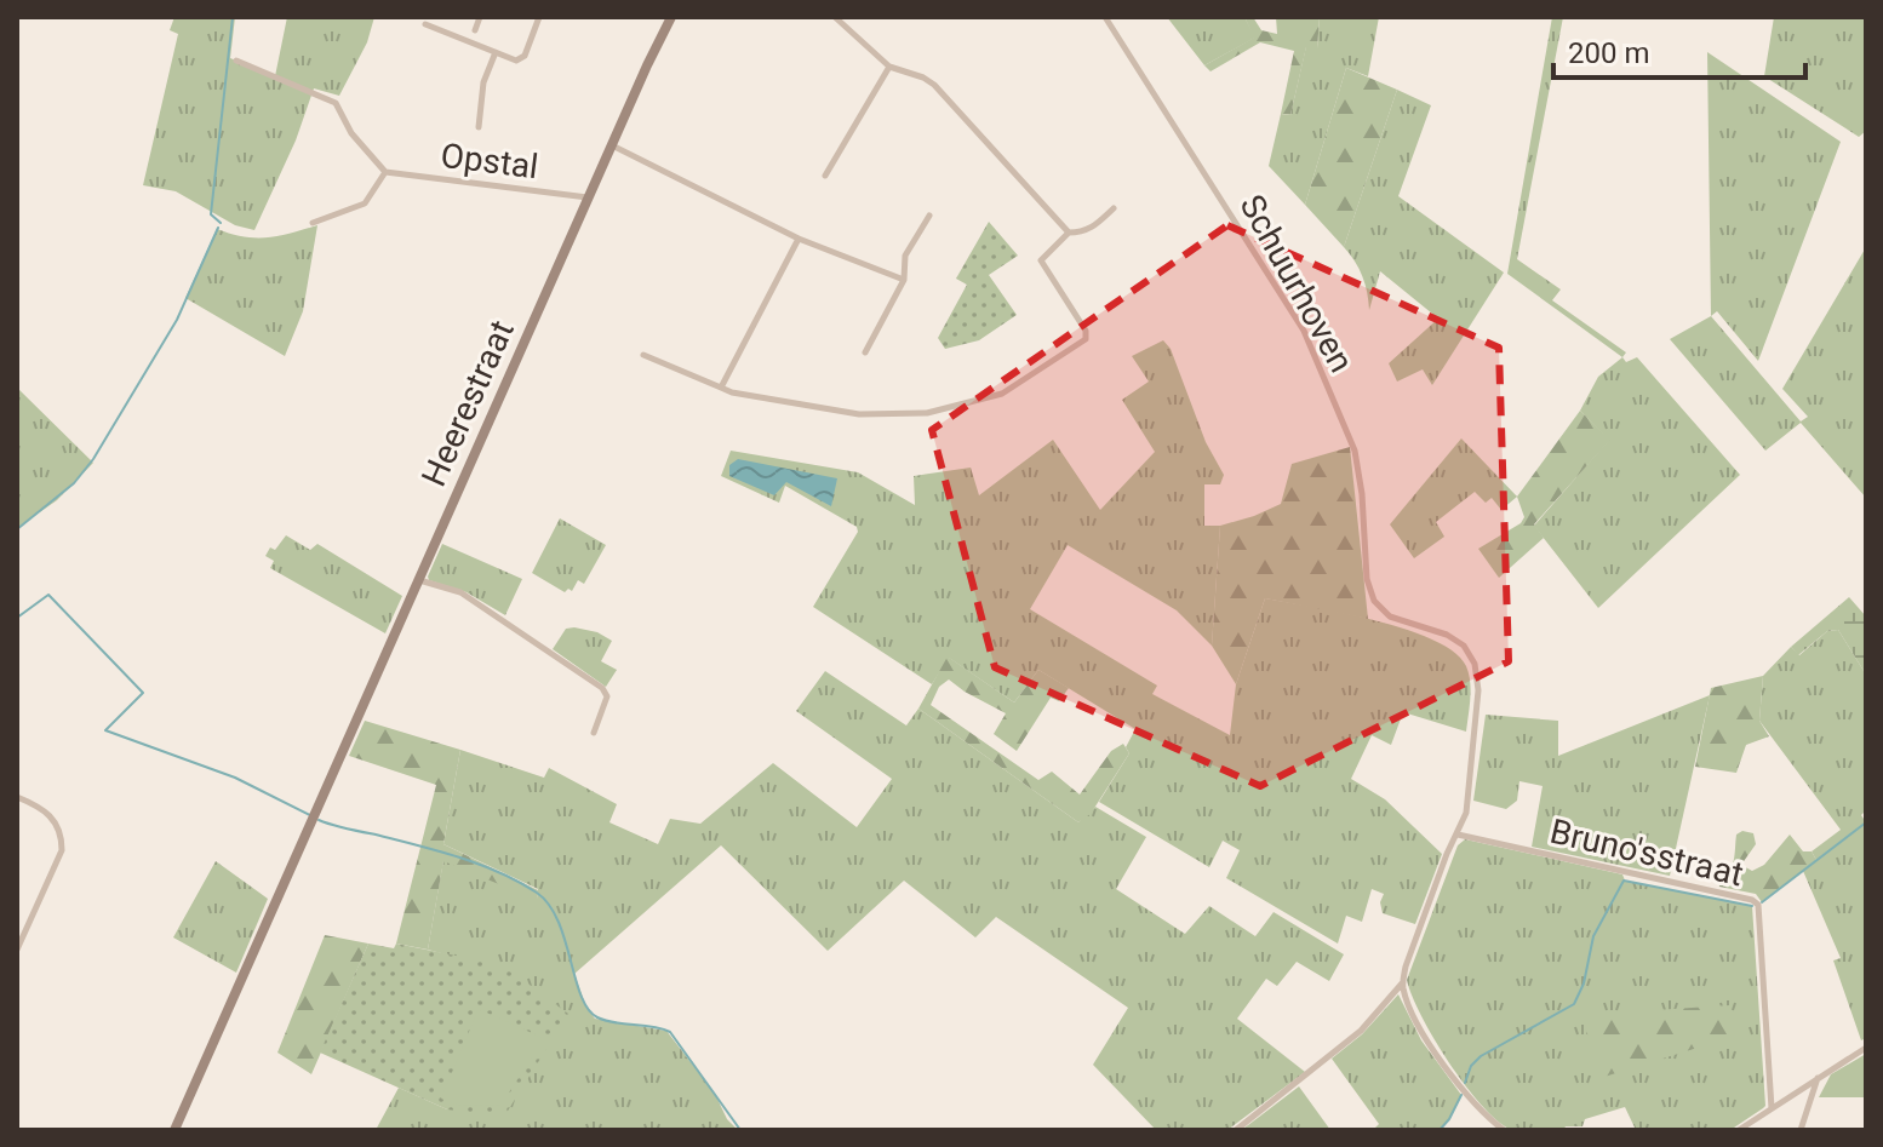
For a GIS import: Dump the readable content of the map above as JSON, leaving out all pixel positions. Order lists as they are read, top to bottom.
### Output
{
  "streets": {
    "street": [
      "Opstal",
      "Schuurhoven",
      "Heerestraat",
      "Bruno'sstraat"
    ]
  },
  "crossings": [
    ["Opstal", "Heerestraat"],
    ["Schuurhoven", "Bruno'sstraat"]
  ],
  "scale_bar": "200 m"
}
